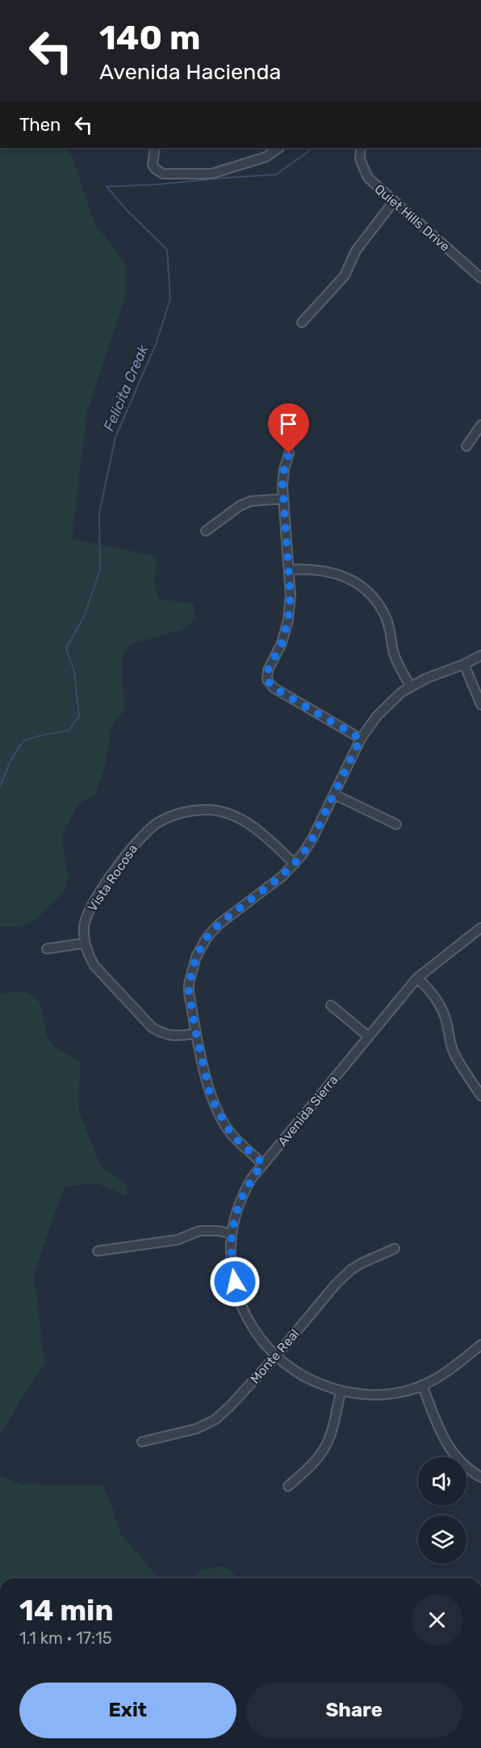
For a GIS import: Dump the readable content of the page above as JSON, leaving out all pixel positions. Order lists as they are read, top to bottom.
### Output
{
  "streets": {
    "street": [
      "Quiet Hills Drive",
      "Vista Rocosa",
      "Avenida Sierra",
      "Monte Real"
    ]
  },
  "crossings": [
    ["Avenida Sierra", "Monte Real"]
  ],
  "water": ["Felicita Creak"],
  "page": {
    "turn": ["140 m", "Avenida Hacienda"],
    "then": "Then",
    "heading": ["14 min", "1.1 km · 17:15"],
    "buttons": ["Exit", "Share"]
  }
}
